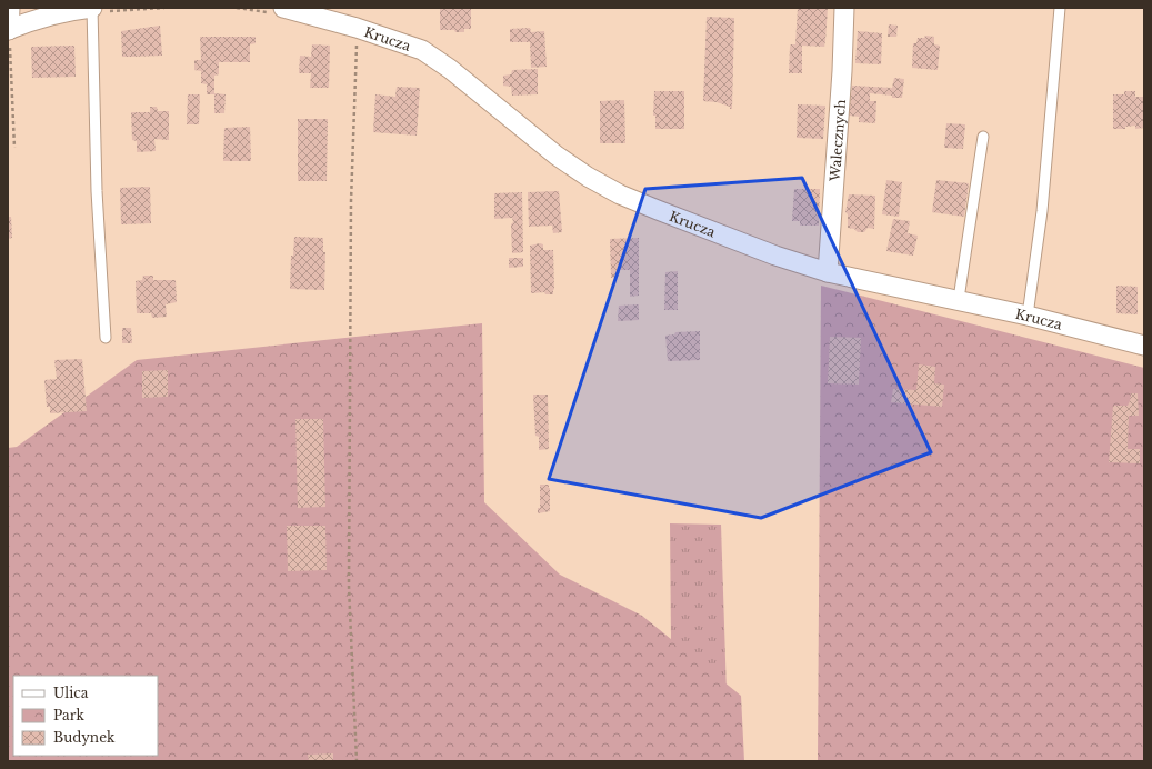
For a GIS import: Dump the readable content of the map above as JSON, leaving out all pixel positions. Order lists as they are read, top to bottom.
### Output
{
  "streets": {
    "street": ["Krucza", "Walecznych"]
  },
  "crossings": [
    ["Krucza", "Walecznych"]
  ],
  "legend": ["Ulica", "Park", "Budynek"]
}
